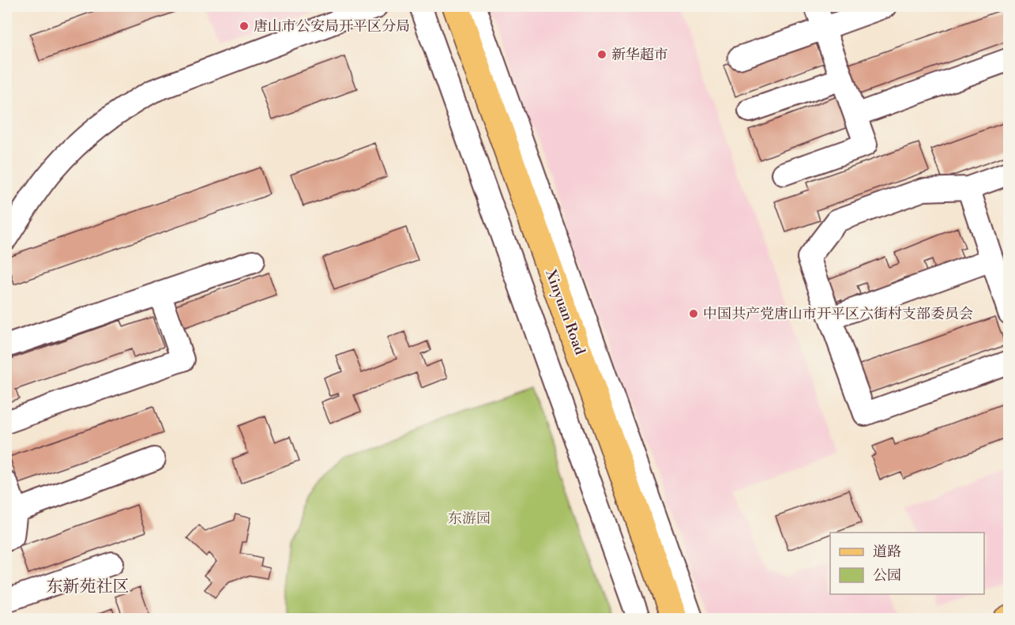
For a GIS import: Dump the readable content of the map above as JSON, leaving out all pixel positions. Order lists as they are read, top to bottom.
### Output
{
  "streets": {
    "main road": ["Xinyuan Road"]
  },
  "districts": ["东新苑社区"],
  "parks": ["东游园"],
  "places": ["唐山市公安局开平区分局", "新华超市", "中国共产党唐山市开平区六街村支部委员会"],
  "legend": ["道路", "公园"]
}
